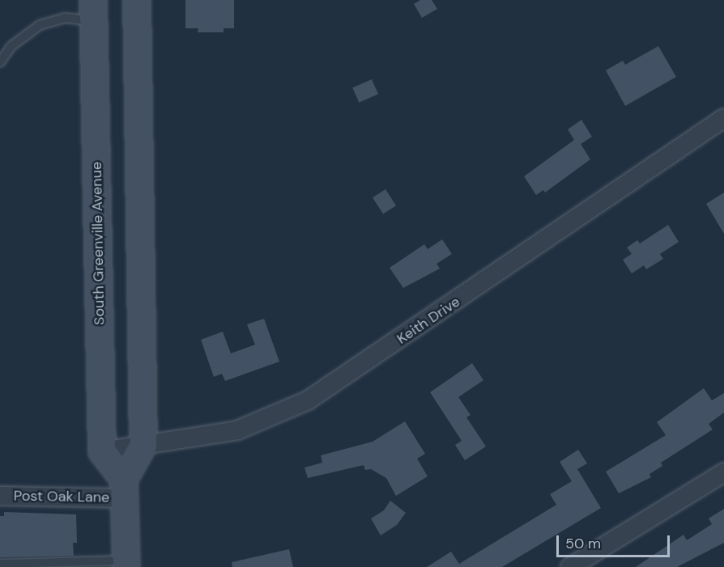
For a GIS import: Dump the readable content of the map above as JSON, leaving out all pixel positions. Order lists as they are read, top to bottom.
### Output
{
  "streets": {
    "main road": ["South Greenville Avenue"],
    "street": ["Keith Drive", "Post Oak Lane"]
  },
  "crossings": [
    ["South Greenville Avenue", "Keith Drive"]
  ],
  "scale_bar": "50 m"
}
